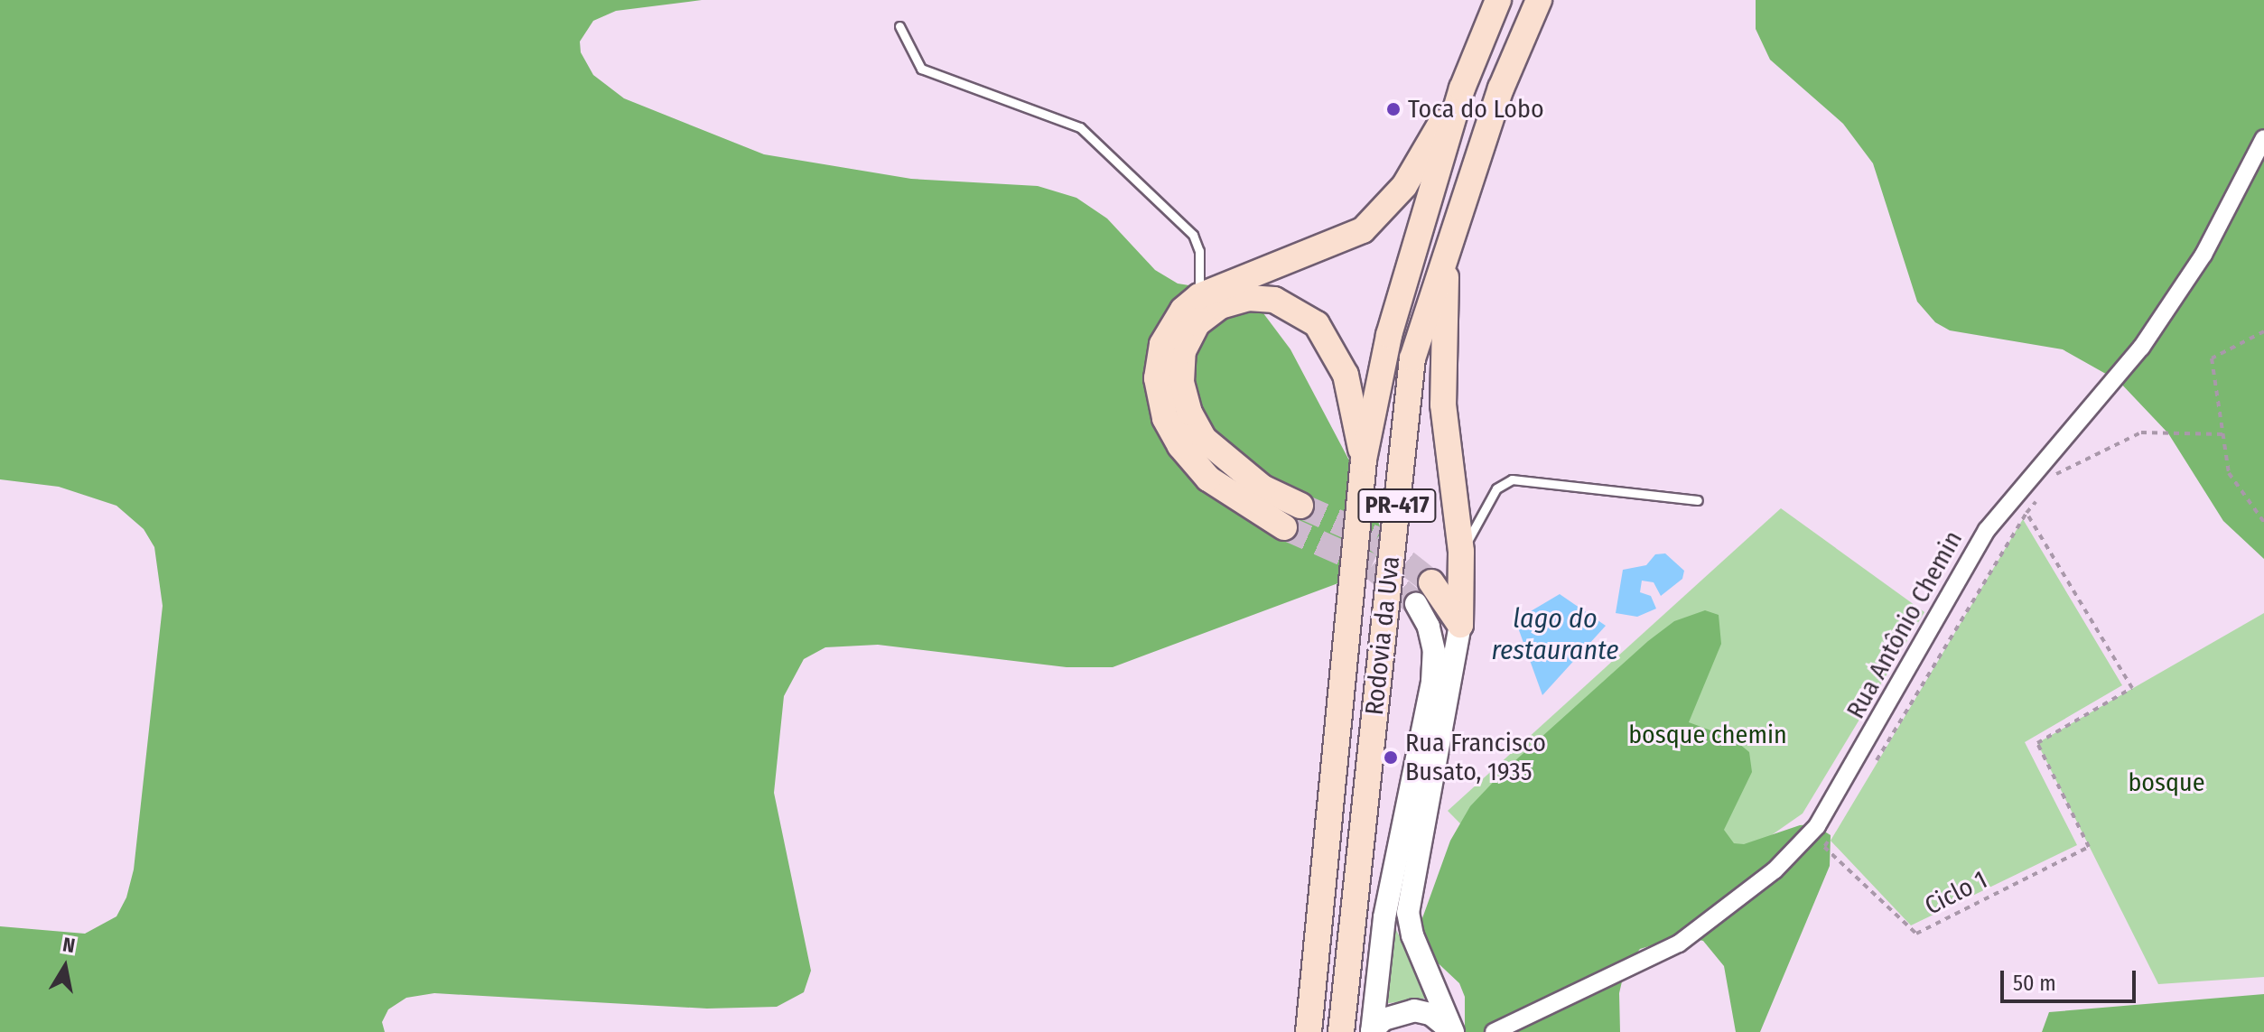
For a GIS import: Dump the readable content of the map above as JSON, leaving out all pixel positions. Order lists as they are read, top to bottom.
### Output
{
  "streets": {
    "main road": ["PR-417", "Rodovia da Uva"],
    "street": ["Rua Antônio Chemin"],
    "path": ["Ciclo 1"]
  },
  "water": ["lago do restaurante"],
  "parks": ["bosque chemin", "bosque"],
  "places": ["Toca do Lobo", "Rua Francisco Busato, 1935"],
  "scale_bar": "50 m",
  "north": "top"
}
